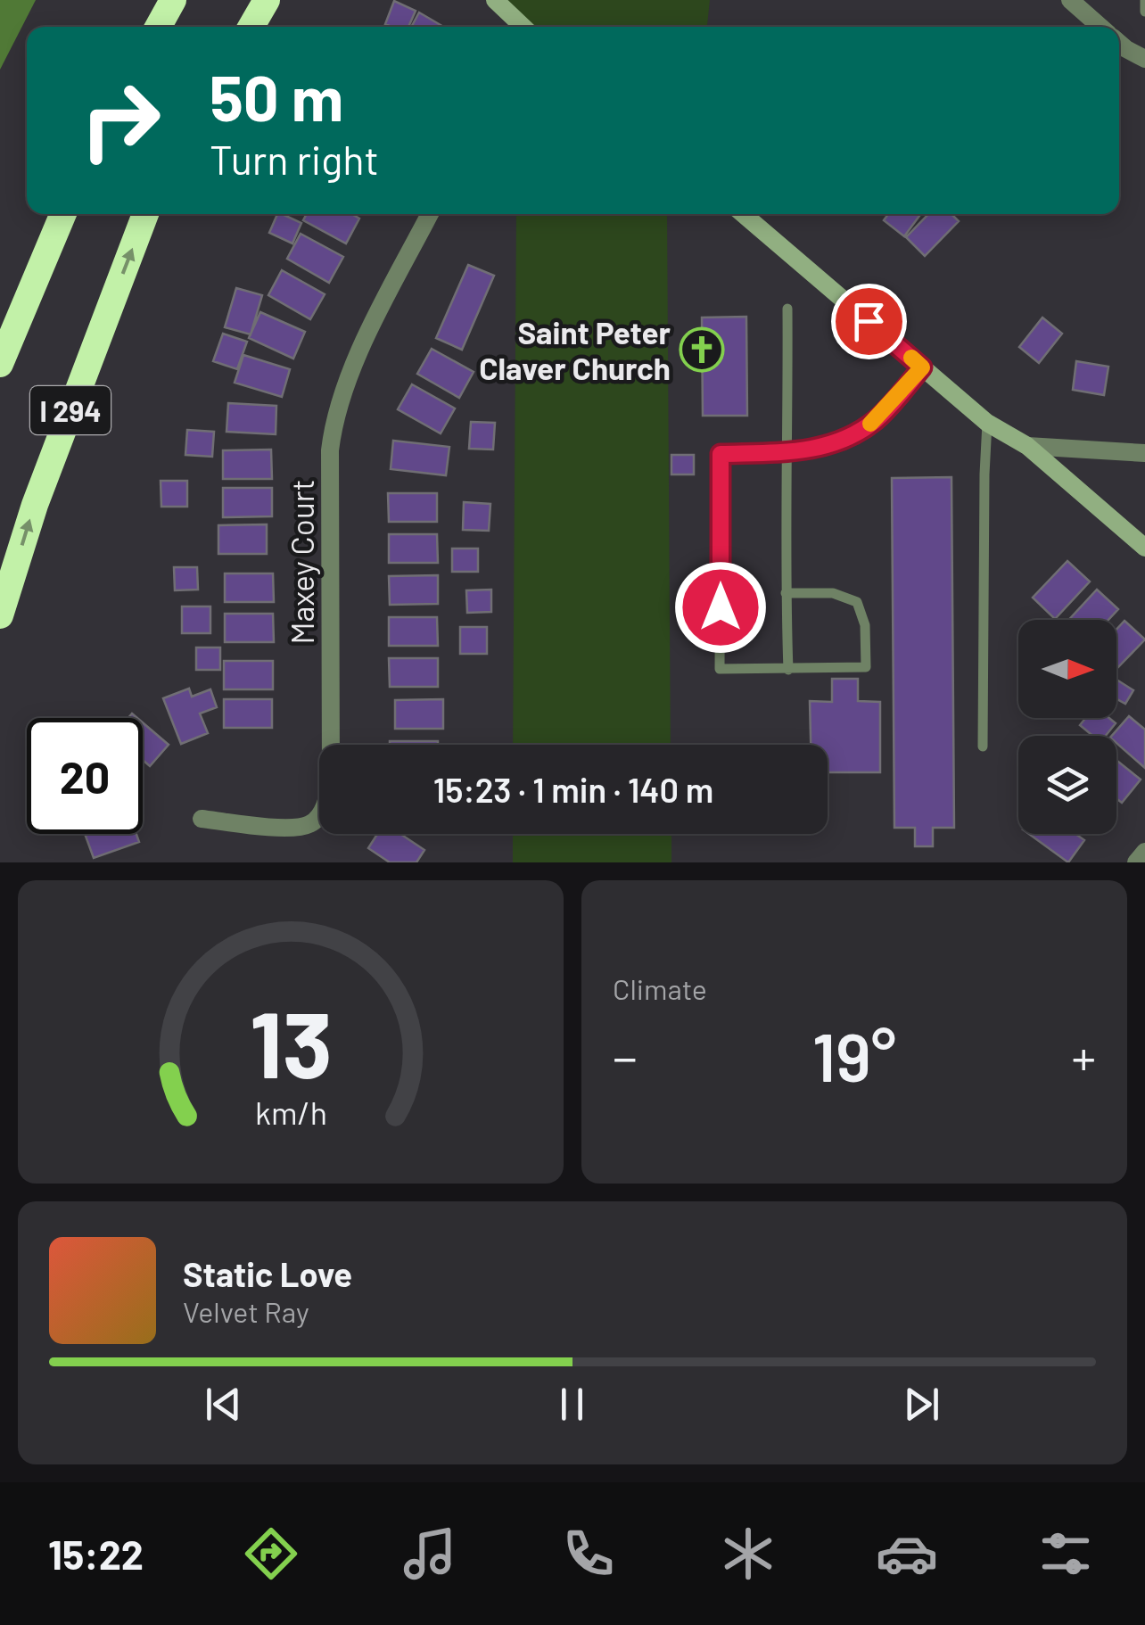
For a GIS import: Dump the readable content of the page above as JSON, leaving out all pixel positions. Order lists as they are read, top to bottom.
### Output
{
  "streets": {
    "highway": ["I 294"],
    "street": ["Maxey Court"]
  },
  "places": {
    "church": ["Saint Peter Claver Church"]
  },
  "north": "right",
  "page": {
    "turn": ["50 m", "Turn right"],
    "limit": "20",
    "trip": "15:23 · 1 min · 140 m",
    "tile": "Climate",
    "heat": ["−", "19°", "+"],
    "song": ["Static Love", "Velvet Ray"],
    "tabs": "15:22",
    "gauge": ["13", "km/h"]
  }
}
